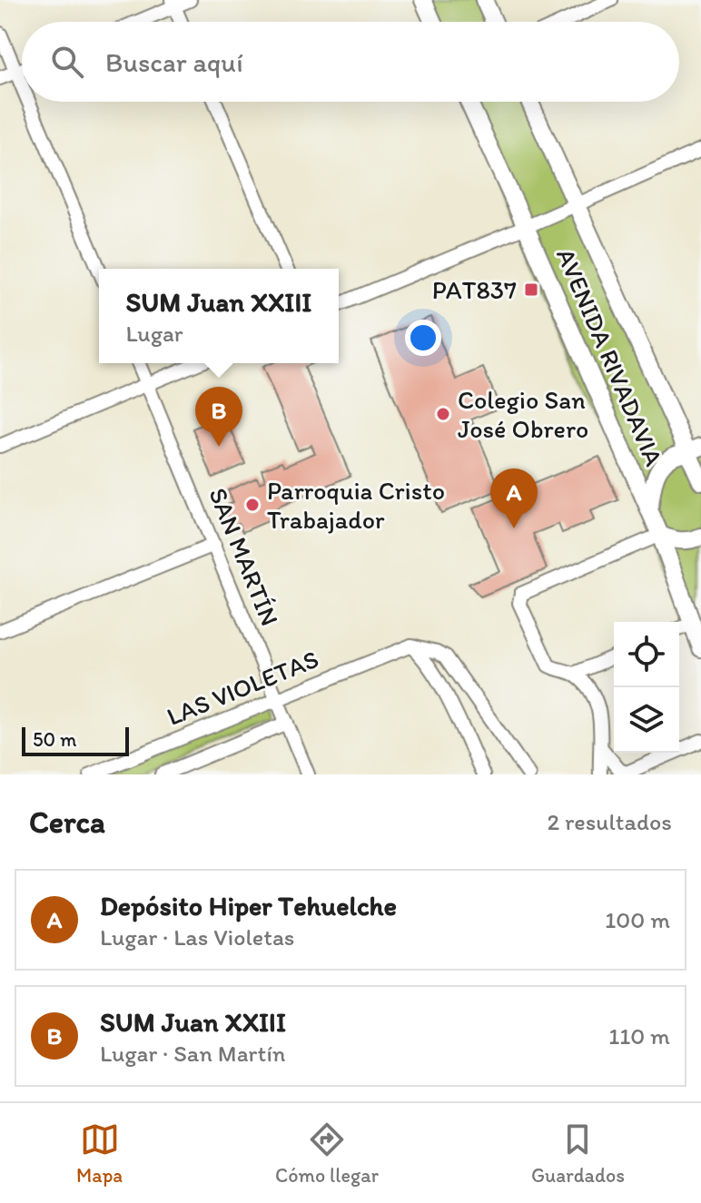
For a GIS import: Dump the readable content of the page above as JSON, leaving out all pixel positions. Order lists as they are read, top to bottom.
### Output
{
  "streets": {
    "main road": ["AVENIDA RIVADAVIA"],
    "street": ["SAN MARTÍN", "LAS VIOLETAS"]
  },
  "crossings": [
    ["SAN MARTÍN", "LAS VIOLETAS"]
  ],
  "places": {
    "transit": ["PAT837"],
    "other": ["Colegio San José Obrero", "Parroquia Cristo Trabajador"]
  },
  "scale_bar": "50 m",
  "page": {
    "search": "Buscar aquí",
    "popup": ["SUM Juan XXIII", "Lugar"],
    "pins": ["B", "A"],
    "scale": "50 m",
    "heading": ["Cerca", "2 resultados"],
    "list": [
      {
        "mark": "A",
        "name": "Depósito Hiper Tehuelche",
        "note": "Lugar · Las Violetas",
        "value": "100 m"
      },
      {
        "mark": "B",
        "name": "SUM Juan XXIII",
        "note": "Lugar · San Martín",
        "value": "110 m"
      }
    ],
    "nav": ["Mapa", "Cómo llegar", "Guardados"]
  }
}
